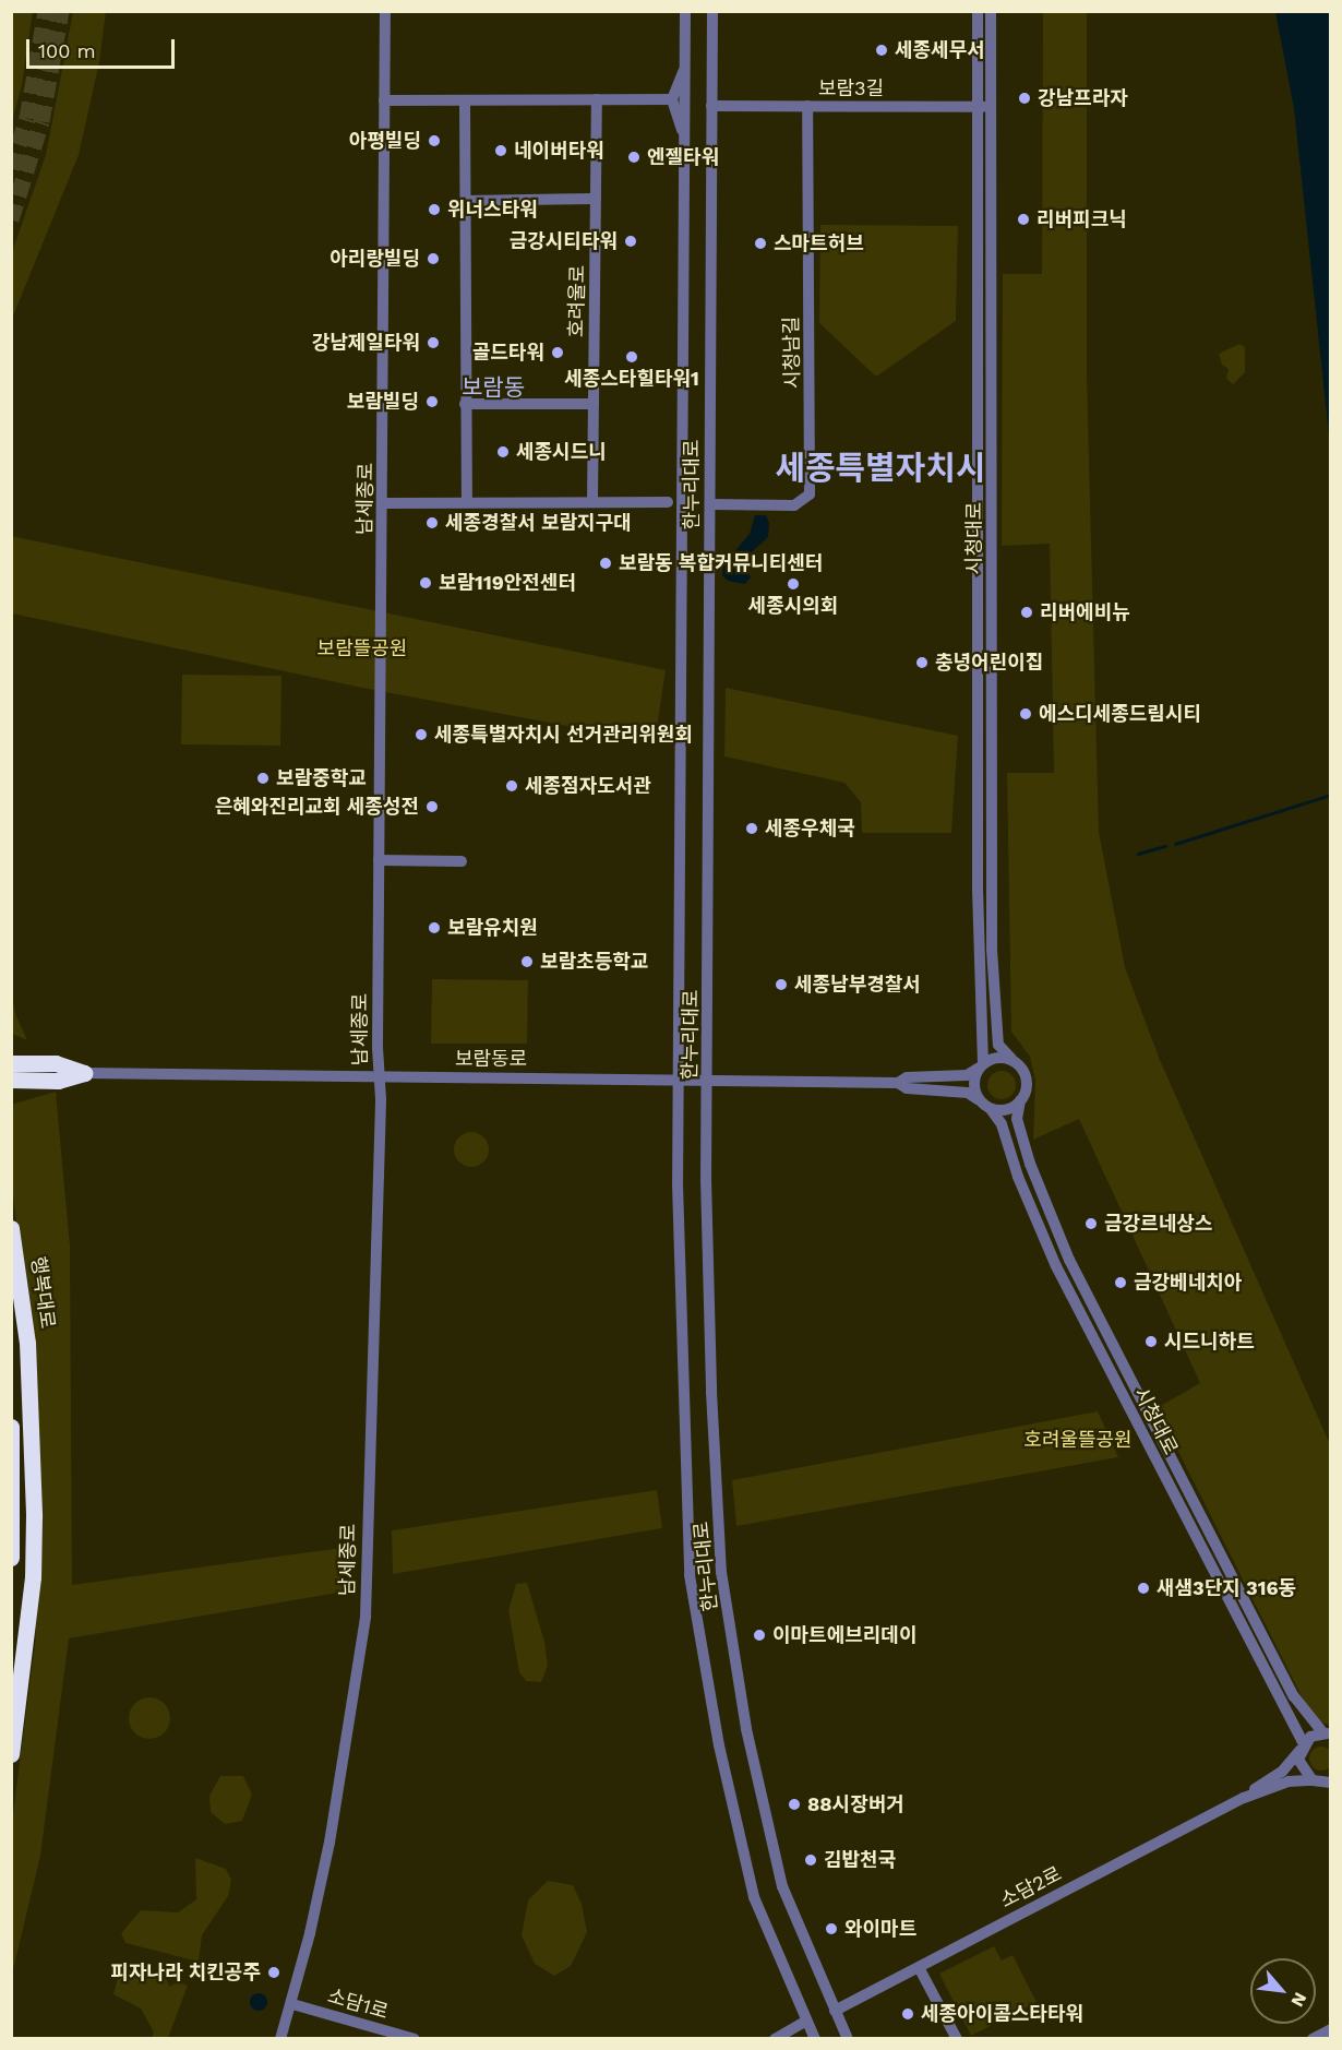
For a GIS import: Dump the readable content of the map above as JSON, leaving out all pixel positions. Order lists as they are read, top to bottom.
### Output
{
  "streets": {
    "highway": ["행복대로"],
    "street": [
      "보람3길",
      "호려울로",
      "시청남길",
      "한누리대로",
      "남세종로",
      "시청대로",
      "보람동로",
      "소담2로",
      "소담1로"
    ]
  },
  "crossings": [
    ["보람3길", "시청남길"],
    ["보람3길", "한누리대로"],
    ["보람3길", "시청대로"],
    ["시청남길", "한누리대로"],
    ["한누리대로", "보람동로"],
    ["한누리대로", "소담2로"],
    ["남세종로", "보람동로"],
    ["남세종로", "소담1로"]
  ],
  "districts": ["보람동", "세종특별자치시"],
  "parks": ["보람뜰공원", "호려울뜰공원"],
  "places": [
    "세종세무서",
    "강남프라자",
    "아평빌딩",
    "네이버타워",
    "엔젤타워",
    "위너스타워",
    "리버피크닉",
    "금강시티타워",
    "스마트허브",
    "아리랑빌딩",
    "강남제일타워",
    "골드타워",
    "세종스타힐타워1",
    "보람빌딩",
    "세종시드니",
    "세종경찰서 보람지구대",
    "보람동 복합커뮤니티센터",
    "보람119안전센터",
    "세종시의회",
    "리버에비뉴",
    "충녕어린이집",
    "에스디세종드림시티",
    "세종특별자치시 선거관리위원회",
    "보람중학교",
    "세종점자도서관",
    "은혜와진리교회 세종성전",
    "세종우체국",
    "보람유치원",
    "보람초등학교",
    "세종남부경찰서",
    "금강르네상스",
    "금강베네치아",
    "시드니하트",
    "새샘3단지 316동",
    "이마트에브리데이",
    "88시장버거",
    "김밥천국",
    "와이마트",
    "피자나라 치킨공주",
    "세종아이콤스타타워"
  ],
  "scale_bar": "100 m",
  "north": "bottom right"
}
